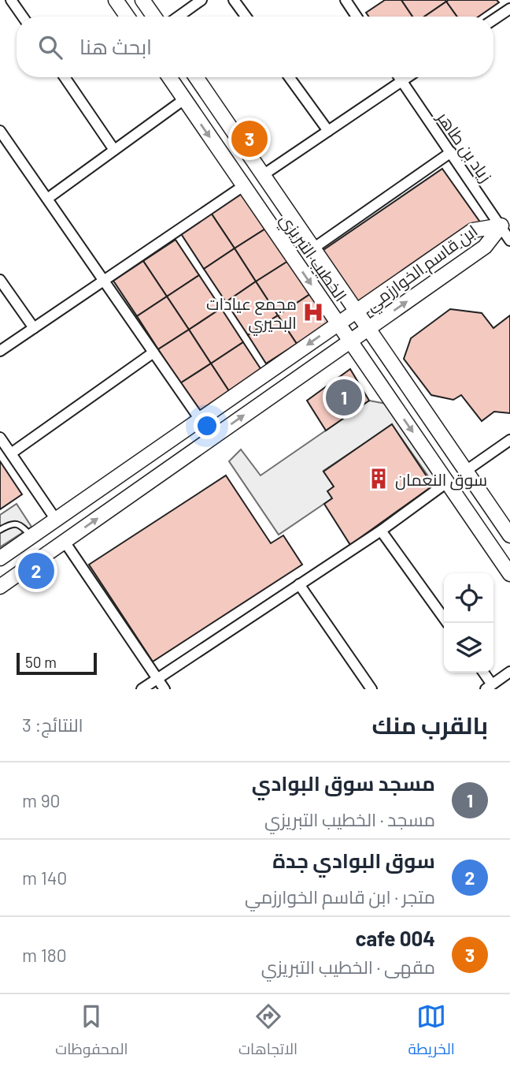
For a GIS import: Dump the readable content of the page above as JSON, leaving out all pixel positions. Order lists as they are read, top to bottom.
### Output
{
  "streets": {
    "street": ["زياد بن طاهر", "الخطيب التبريزي", "ابن قاسم الخوارزمي"]
  },
  "crossings": [
    ["زياد بن طاهر", "ابن قاسم الخوارزمي"],
    ["الخطيب التبريزي", "ابن قاسم الخوارزمي"]
  ],
  "places": {
    "hospital": ["مجمع عيادات البحيري"],
    "building": ["سوق النعمان"]
  },
  "scale_bar": "50 m",
  "page": {
    "search": "ابحث هنا",
    "pins": ["3", "1", "2"],
    "scale": "50 m",
    "heading": ["بالقرب منك", "النتائج: 3"],
    "list": [
      {
        "mark": "1",
        "name": "مسجد سوق البوادي",
        "note": "مسجد · الخطيب التبريزي",
        "value": "90 m"
      },
      {
        "mark": "2",
        "name": "سوق البوادي جدة",
        "note": "متجر · ابن قاسم الخوارزمي",
        "value": "140 m"
      },
      {
        "mark": "3",
        "name": "004 cafe",
        "note": "مقهى · الخطيب التبريزي",
        "value": "180 m"
      }
    ],
    "nav": ["الخريطة", "الاتجاهات", "المحفوظات"]
  }
}
